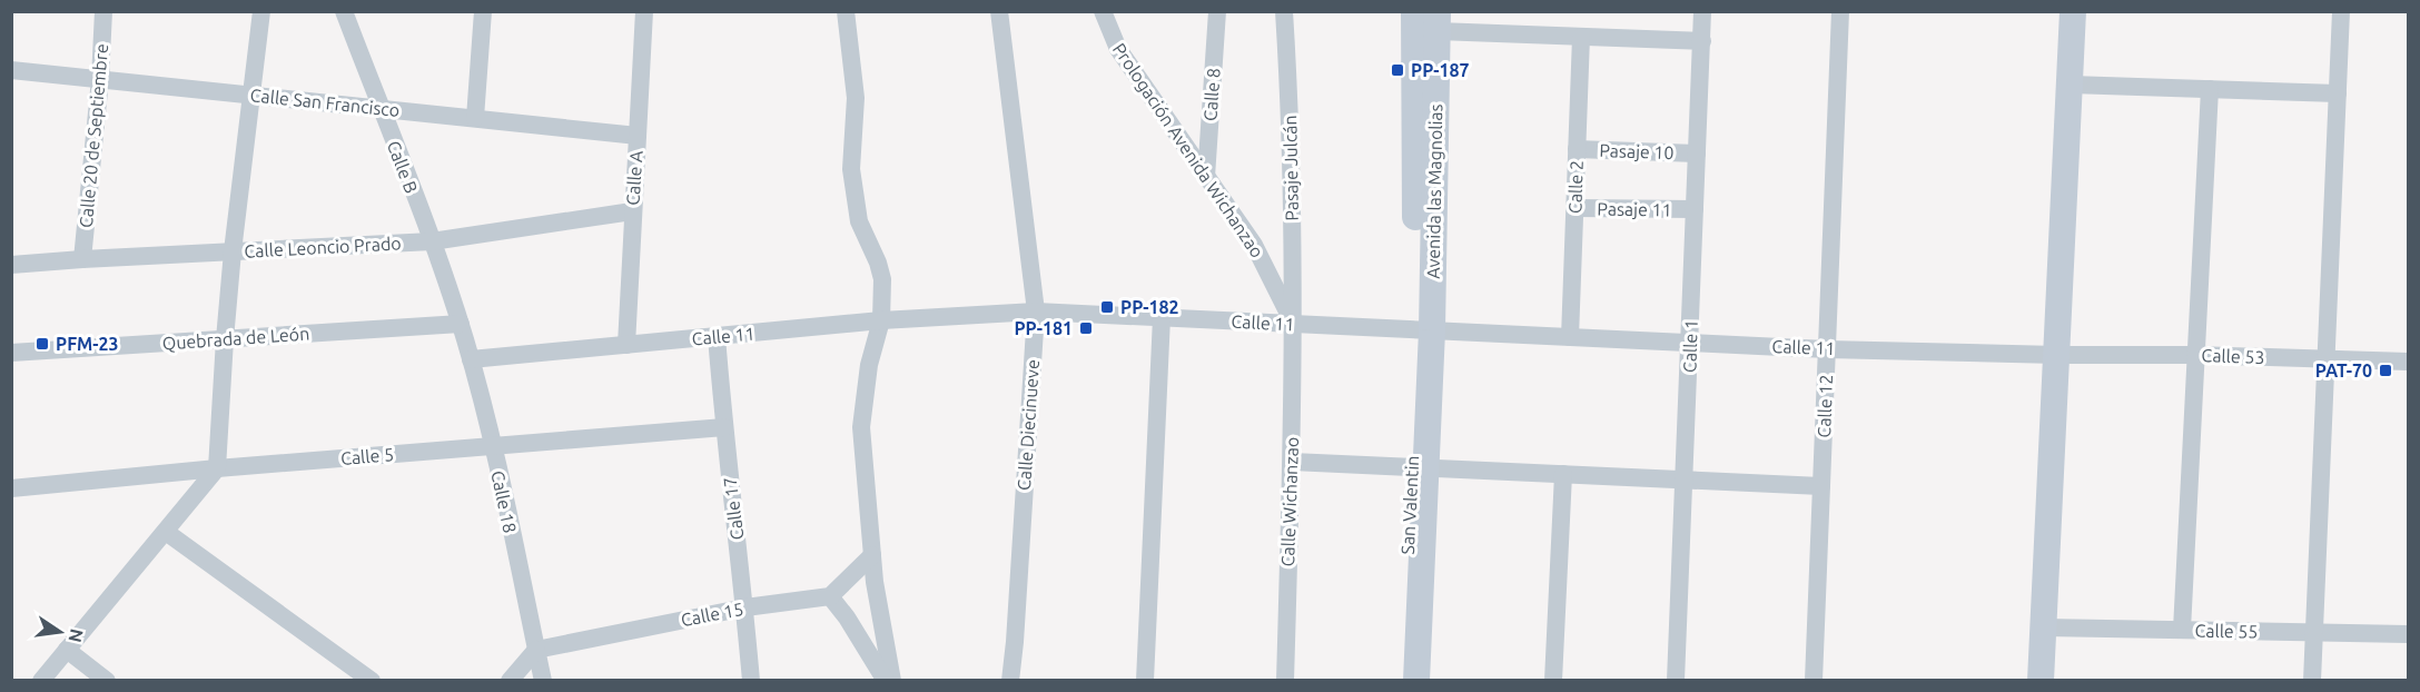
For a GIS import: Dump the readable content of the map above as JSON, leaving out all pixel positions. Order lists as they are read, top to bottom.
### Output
{
  "streets": {
    "main road": ["Avenida las Magnolias", "San Valentin"],
    "street": [
      "Calle 8",
      "Calle San Francisco",
      "Calle 20 de Septiembre",
      "Prologación Avenida Wichanzao",
      "Pasaje 10",
      "Calle B",
      "Pasaje Julcán",
      "Calle A",
      "Calle 2",
      "Pasaje 11",
      "Calle Leoncio Prado",
      "Calle 11",
      "Quebrada de León",
      "Calle 1",
      "Calle 53",
      "Calle 12",
      "Calle Diecinueve",
      "Calle 5",
      "Calle 18",
      "Calle Wichanzao",
      "Calle 17",
      "Calle 15",
      "Calle 55"
    ]
  },
  "crossings": [
    ["Calle 8", "Prologación Avenida Wichanzao"],
    ["Calle San Francisco", "Calle 20 de Septiembre"],
    ["Calle San Francisco", "Calle B"],
    ["Calle San Francisco", "Calle A"],
    ["Calle 20 de Septiembre", "Calle Leoncio Prado"],
    ["Prologación Avenida Wichanzao", "Pasaje Julcán"],
    ["Prologación Avenida Wichanzao", "Calle 11"],
    ["Prologación Avenida Wichanzao", "Calle Wichanzao"],
    ["Pasaje 10", "Calle 2"],
    ["Pasaje 10", "Calle 1"],
    ["Calle B", "Calle Leoncio Prado"],
    ["Calle B", "Quebrada de León"],
    ["Calle B", "Calle 18"],
    ["Pasaje Julcán", "Calle 11"],
    ["Pasaje Julcán", "Calle Wichanzao"],
    ["Calle A", "Calle Leoncio Prado"],
    ["Calle A", "Calle 11"],
    ["Calle 2", "Pasaje 11"],
    ["Calle 2", "Calle 11"],
    ["Avenida las Magnolias", "Calle 11"],
    ["Avenida las Magnolias", "San Valentin"],
    ["Pasaje 11", "Calle 1"],
    ["Calle 11", "Calle 1"],
    ["Calle 11", "Calle 53"],
    ["Calle 11", "Calle 12"],
    ["Calle 11", "Calle Diecinueve"],
    ["Calle 11", "Calle 18"],
    ["Calle 11", "Calle Wichanzao"],
    ["Calle 11", "San Valentin"],
    ["Calle 11", "Calle 17"],
    ["Quebrada de León", "Calle 18"],
    ["Calle 5", "Calle 18"],
    ["Calle 5", "Calle 17"],
    ["Calle 18", "Calle 15"],
    ["Calle 17", "Calle 15"]
  ],
  "places": {
    "transit": [
      "PP-187",
      "PP-182",
      "PP-181",
      "PFM-23",
      "PAT-70"
    ]
  },
  "north": "right"
}
